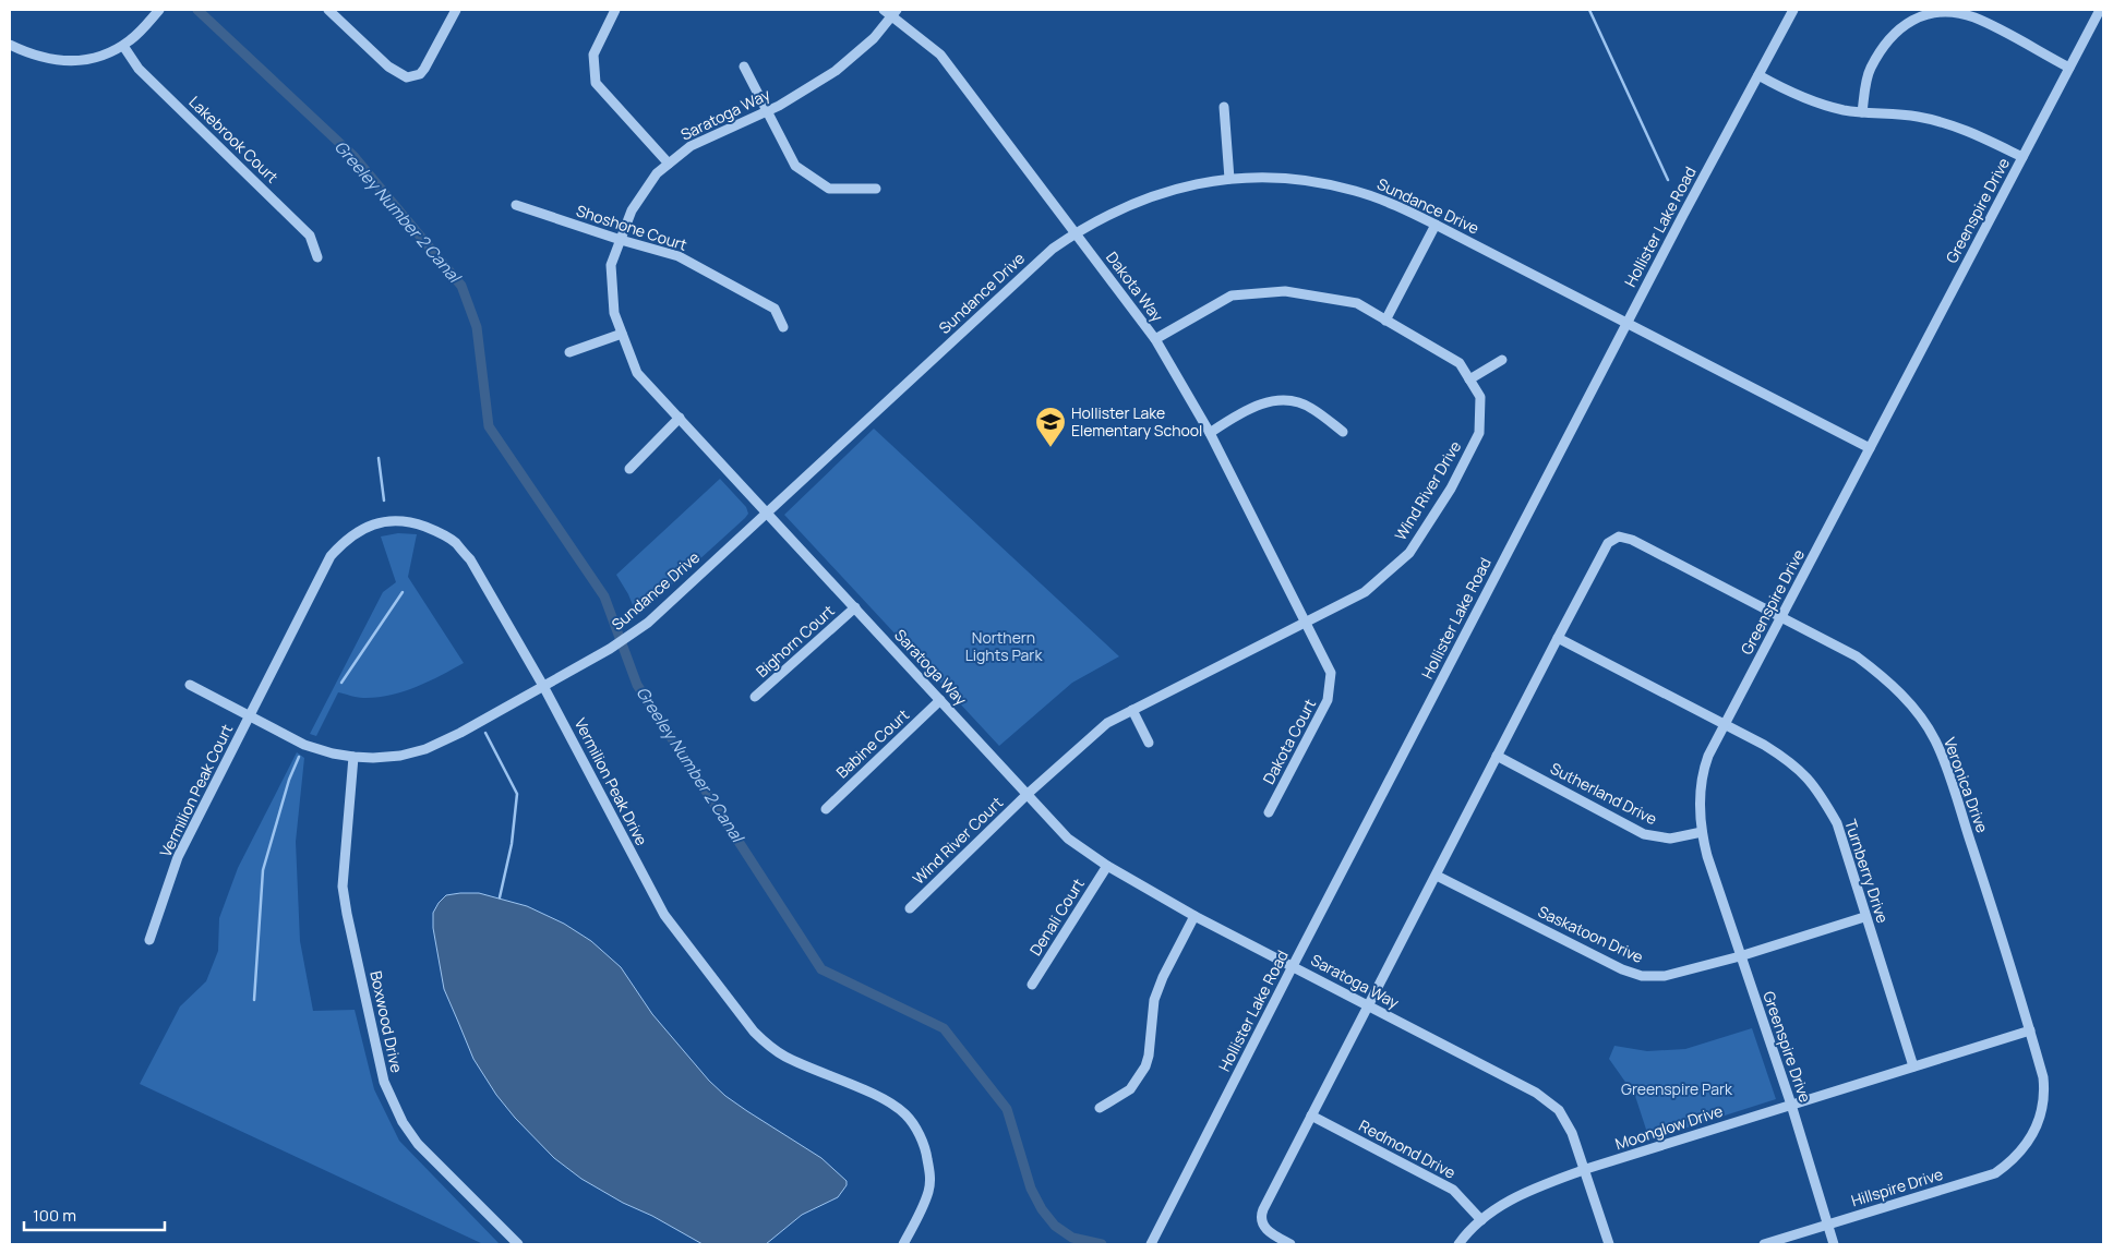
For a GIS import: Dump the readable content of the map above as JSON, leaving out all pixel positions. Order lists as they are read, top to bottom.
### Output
{
  "streets": {
    "street": [
      "Saratoga Way",
      "Lakebrook Court",
      "Sundance Drive",
      "Greenspire Drive",
      "Hollister Lake Road",
      "Shoshone Court",
      "Dakota Way",
      "Wind River Drive",
      "Bighorn Court",
      "Dakota Court",
      "Babine Court",
      "Vermilion Peak Drive",
      "Veronica Drive",
      "Vermilion Peak Court",
      "Sutherland Drive",
      "Wind River Court",
      "Turnberry Drive",
      "Denali Court",
      "Saskatoon Drive",
      "Boxwood Drive",
      "Moonglow Drive",
      "Redmond Drive",
      "Hillspire Drive"
    ]
  },
  "crossings": [
    ["Saratoga Way", "Sundance Drive"],
    ["Saratoga Way", "Hollister Lake Road"],
    ["Saratoga Way", "Shoshone Court"],
    ["Saratoga Way", "Dakota Way"],
    ["Saratoga Way", "Wind River Drive"],
    ["Saratoga Way", "Bighorn Court"],
    ["Saratoga Way", "Babine Court"],
    ["Saratoga Way", "Wind River Court"],
    ["Saratoga Way", "Denali Court"],
    ["Saratoga Way", "Moonglow Drive"],
    ["Sundance Drive", "Greenspire Drive"],
    ["Sundance Drive", "Hollister Lake Road"],
    ["Sundance Drive", "Dakota Way"],
    ["Sundance Drive", "Vermilion Peak Drive"],
    ["Sundance Drive", "Vermilion Peak Court"],
    ["Sundance Drive", "Boxwood Drive"],
    ["Greenspire Drive", "Veronica Drive"],
    ["Greenspire Drive", "Sutherland Drive"],
    ["Greenspire Drive", "Turnberry Drive"],
    ["Greenspire Drive", "Saskatoon Drive"],
    ["Greenspire Drive", "Moonglow Drive"],
    ["Greenspire Drive", "Hillspire Drive"],
    ["Dakota Way", "Wind River Drive"],
    ["Dakota Way", "Dakota Court"],
    ["Wind River Drive", "Dakota Court"],
    ["Wind River Drive", "Wind River Court"],
    ["Vermilion Peak Drive", "Vermilion Peak Court"],
    ["Veronica Drive", "Turnberry Drive"],
    ["Veronica Drive", "Moonglow Drive"],
    ["Veronica Drive", "Hillspire Drive"],
    ["Turnberry Drive", "Saskatoon Drive"],
    ["Turnberry Drive", "Moonglow Drive"],
    ["Moonglow Drive", "Redmond Drive"]
  ],
  "water": ["Greeley Number 2 Canal"],
  "parks": ["Northern Lights Park", "Greenspire Park"],
  "places": {
    "school or university": ["Hollister Lake Elementary School"]
  },
  "scale_bar": "100 m"
}
